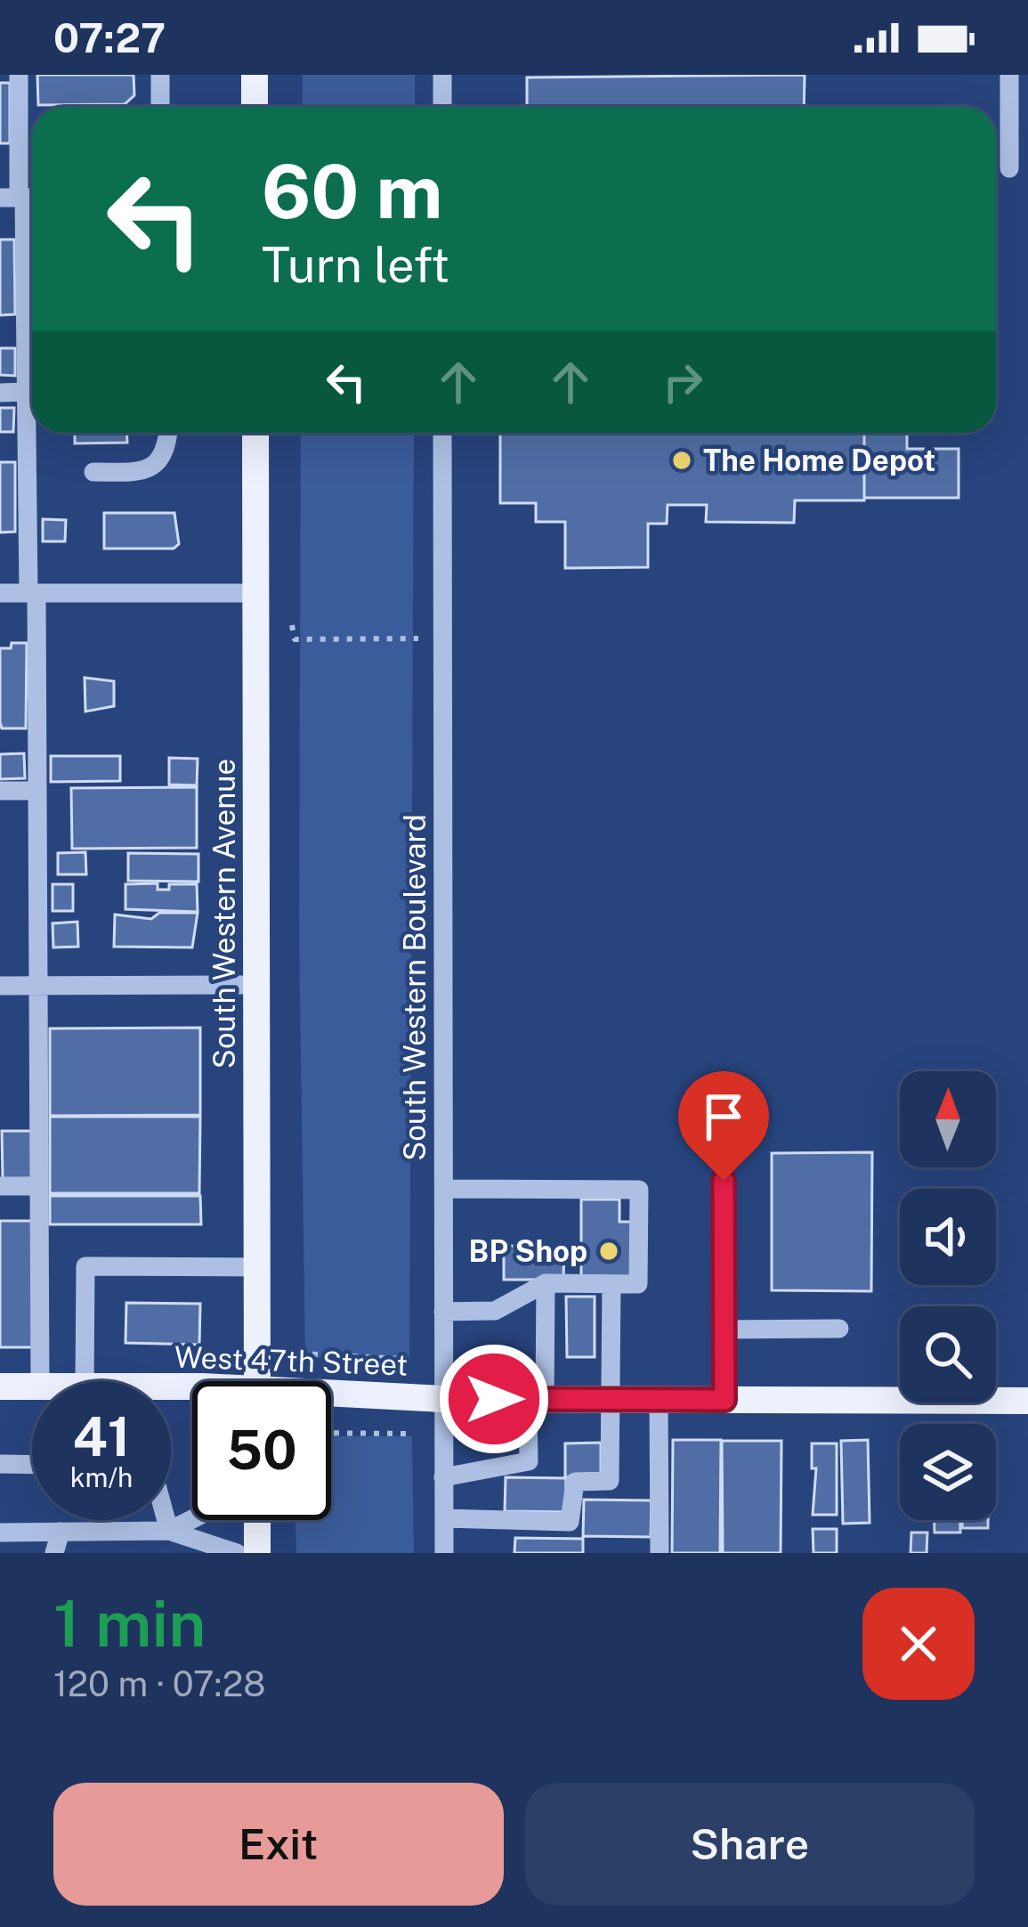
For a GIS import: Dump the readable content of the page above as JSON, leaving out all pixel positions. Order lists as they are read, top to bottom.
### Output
{
  "streets": {
    "main road": ["South Western Avenue", "West 47th Street"],
    "street": ["South Western Boulevard"]
  },
  "crossings": [
    ["South Western Boulevard", "West 47th Street"]
  ],
  "places": ["The Home Depot", "BP Shop"],
  "north": "top",
  "page": {
    "status": "07:27",
    "turn": ["60 m", "Turn left"],
    "speed": "41 km/h",
    "limit": "50",
    "heading": ["1 min", "120 m · 07:28"],
    "buttons": ["Exit", "Share"]
  }
}
